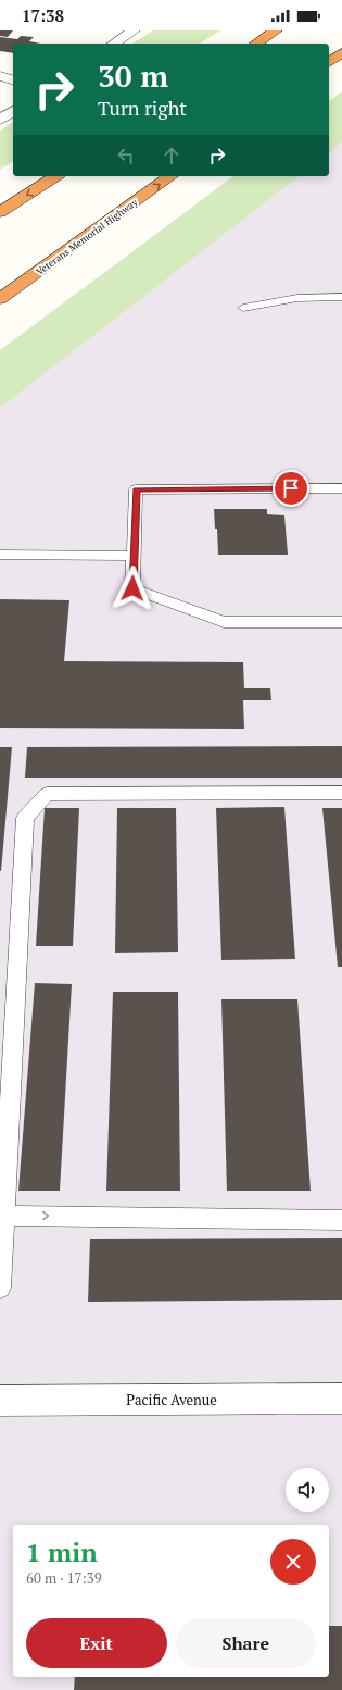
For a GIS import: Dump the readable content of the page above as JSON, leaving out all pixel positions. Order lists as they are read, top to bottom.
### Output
{
  "streets": {
    "highway": ["Veterans Memorial Highway"],
    "street": ["Pacific Avenue"]
  },
  "page": {
    "status": "17:38",
    "turn": ["30 m", "Turn right"],
    "heading": ["1 min", "60 m · 17:39"],
    "buttons": ["Exit", "Share"]
  }
}
